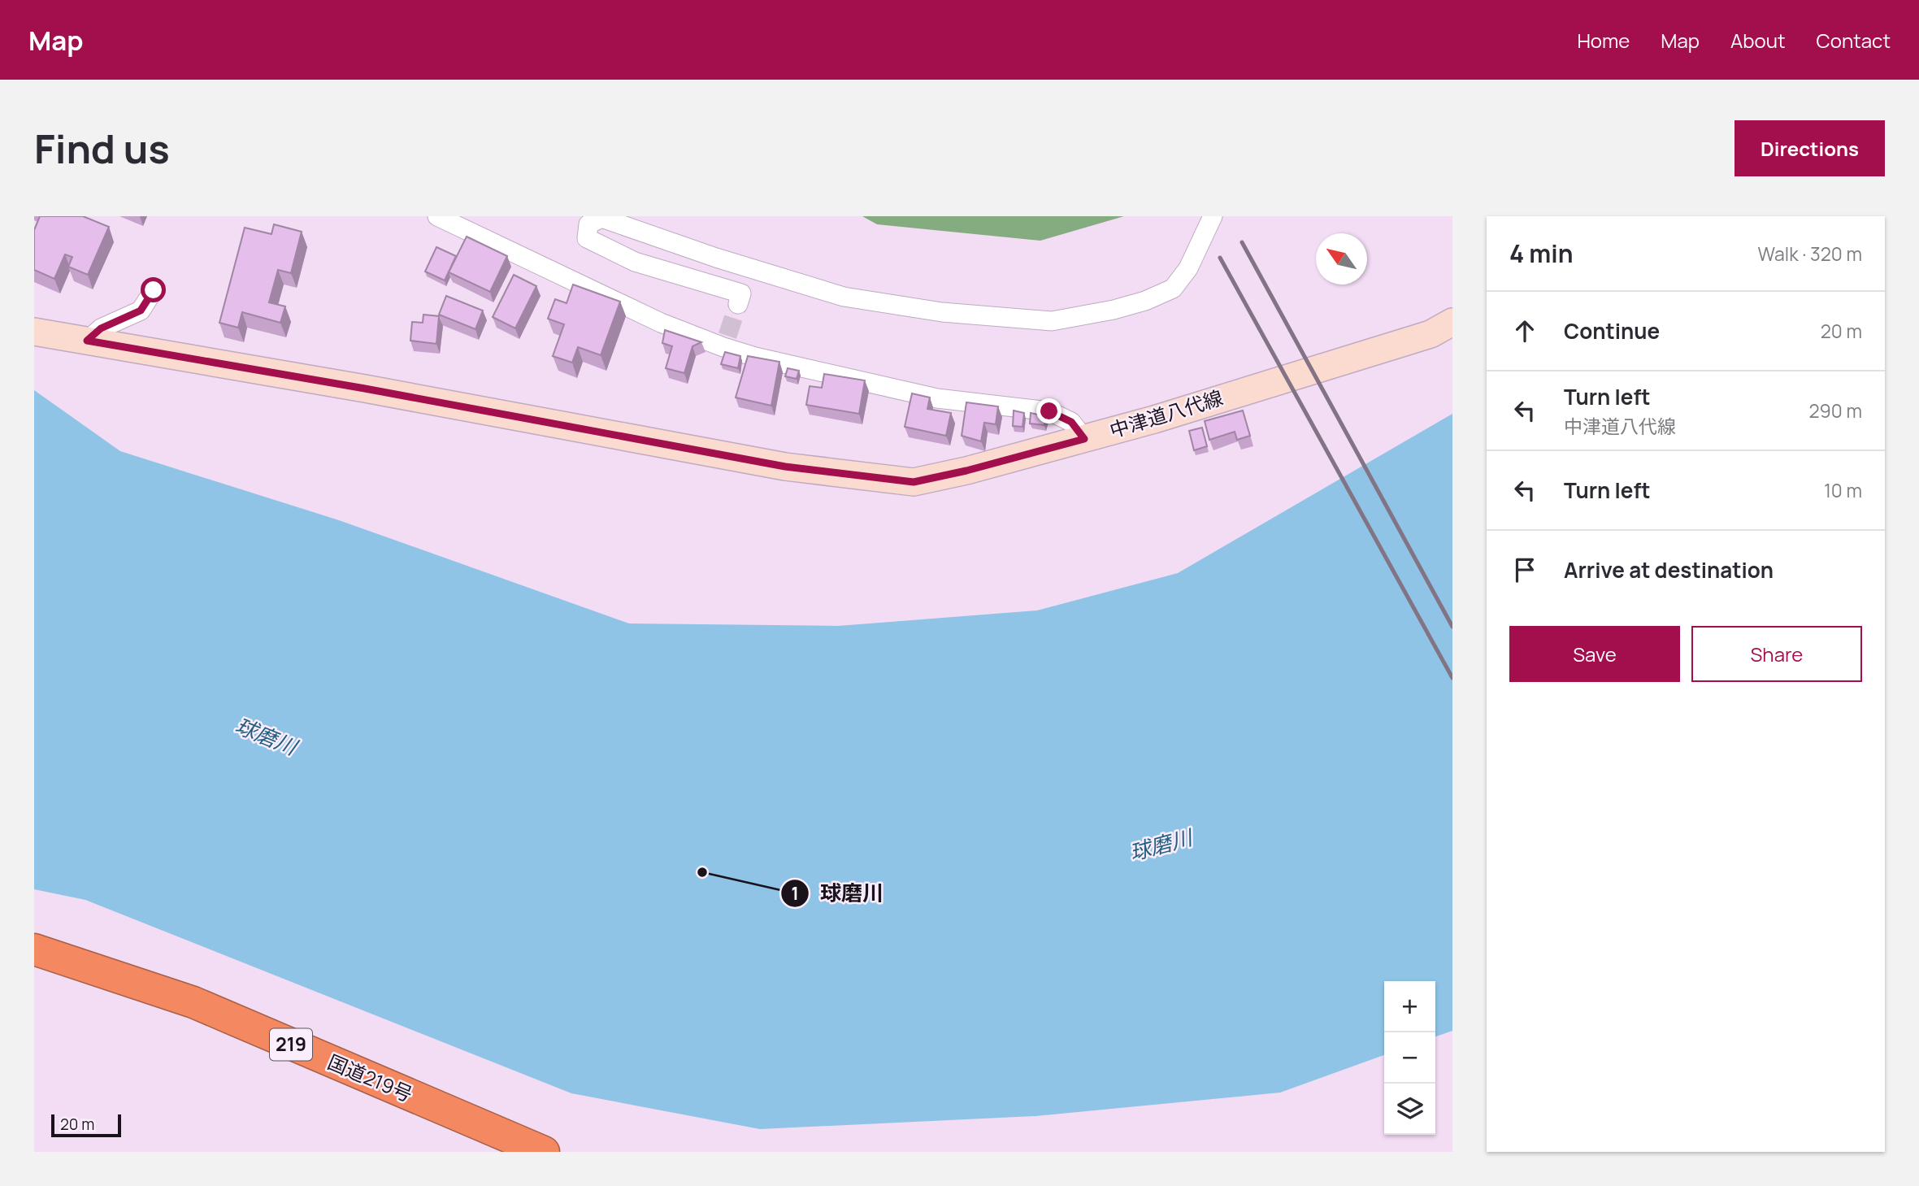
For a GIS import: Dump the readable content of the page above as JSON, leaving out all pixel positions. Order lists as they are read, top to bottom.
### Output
{
  "streets": {
    "highway": ["219", "国道219号"],
    "main road": ["中津道八代線"]
  },
  "water": ["球磨川"],
  "places": ["球磨川"],
  "scale_bar": "20 m",
  "north": "top left",
  "page": {
    "header": "Map",
    "nav": [
      "Home",
      "Map",
      "About",
      "Contact"
    ],
    "buttons": [
      "Directions",
      ["Save", "Share"]
    ],
    "title": "Find us",
    "heading": ["4 min", "Walk · 320 m"],
    "list": [
      ["Continue", "20 m"],
      ["Turn left", "中津道八代線", "290 m"],
      ["Turn left", "10 m"],
      "Arrive at destination"
    ],
    "map_buttons": ["+", "−"],
    "scale": "20 m"
  }
}
